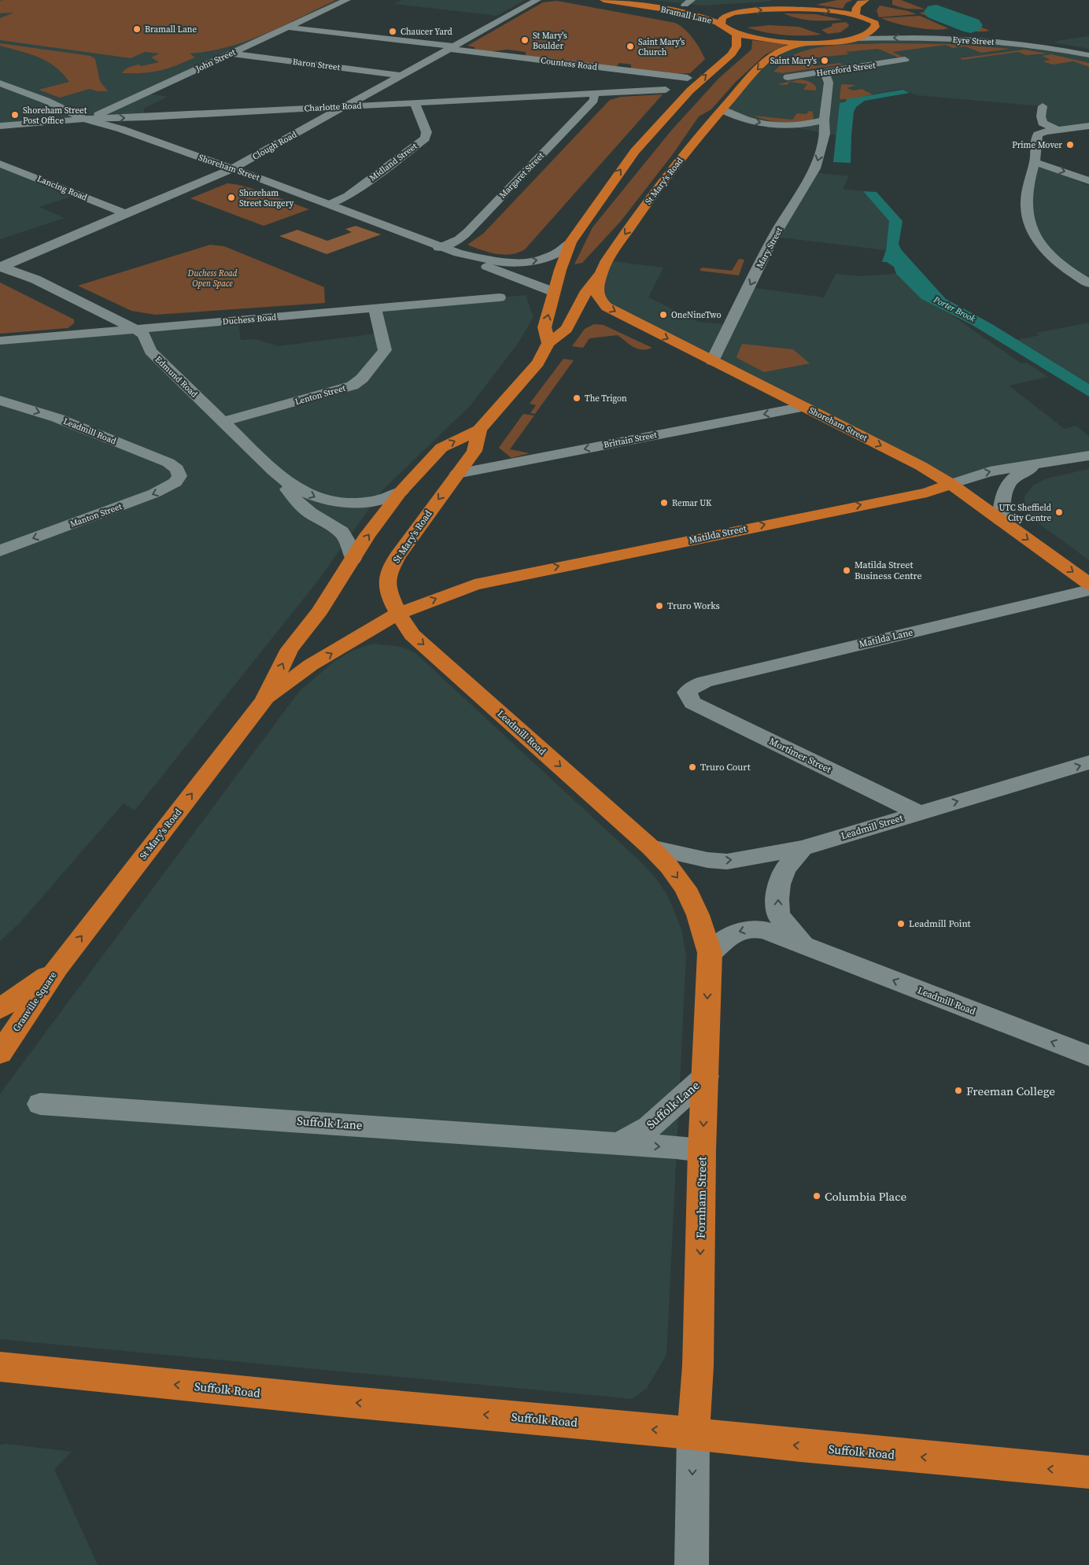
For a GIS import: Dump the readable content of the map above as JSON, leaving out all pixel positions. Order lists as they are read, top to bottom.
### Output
{
  "streets": {
    "highway": [
      "Bramall Lane",
      "Shoreham Street",
      "St Mary's Road",
      "Leadmill Road",
      "Matilda Street",
      "Granville Square",
      "Fornham Street",
      "Suffolk Road"
    ],
    "street": [
      "Eyre Street",
      "John Street",
      "Countess Road",
      "Baron Street",
      "Hereford Street",
      "Charlotte Road",
      "Clough Road",
      "Midland Street",
      "Margaret Street",
      "Lancing Road",
      "Mary Street",
      "Duchess Road",
      "Edmund Road",
      "Lenton Street",
      "Brittain Street",
      "Manton Street",
      "Matilda Lane",
      "Mortimer Street",
      "Leadmill Street",
      "Suffolk Lane"
    ]
  },
  "crossings": [
    ["Bramall Lane", "St Mary's Road"],
    ["John Street", "Countess Road"],
    ["John Street", "Baron Street"],
    ["John Street", "Charlotte Road"],
    ["John Street", "Shoreham Street"],
    ["Countess Road", "Clough Road"],
    ["Baron Street", "Clough Road"],
    ["Hereford Street", "Mary Street"],
    ["Charlotte Road", "Clough Road"],
    ["Charlotte Road", "Midland Street"],
    ["Charlotte Road", "Shoreham Street"],
    ["Charlotte Road", "Margaret Street"],
    ["Clough Road", "Shoreham Street"],
    ["Clough Road", "Lancing Road"],
    ["Clough Road", "Edmund Road"],
    ["Midland Street", "Shoreham Street"],
    ["Shoreham Street", "Margaret Street"],
    ["Shoreham Street", "St Mary's Road"],
    ["Shoreham Street", "Mary Street"],
    ["Shoreham Street", "Brittain Street"],
    ["Shoreham Street", "Matilda Street"],
    ["St Mary's Road", "Edmund Road"],
    ["St Mary's Road", "Leadmill Road"],
    ["St Mary's Road", "Brittain Street"],
    ["St Mary's Road", "Matilda Street"],
    ["St Mary's Road", "Granville Square"],
    ["Duchess Road", "Edmund Road"],
    ["Duchess Road", "Lenton Street"],
    ["Edmund Road", "Lenton Street"],
    ["Leadmill Road", "Manton Street"],
    ["Leadmill Road", "Matilda Street"],
    ["Leadmill Road", "Leadmill Street"],
    ["Leadmill Road", "Fornham Street"],
    ["Matilda Lane", "Mortimer Street"],
    ["Mortimer Street", "Leadmill Street"],
    ["Leadmill Street", "Fornham Street"],
    ["Suffolk Lane", "Fornham Street"],
    ["Fornham Street", "Suffolk Road"]
  ],
  "one_way": [
    "Charlotte Road",
    "Mary Street",
    "Brittain Street",
    "Manton Street",
    "Matilda Street",
    "Leadmill Street",
    "Fornham Street",
    "Suffolk Road"
  ],
  "water": ["Porter Brook"],
  "parks": ["Duchess Road Open Space"],
  "places": [
    "Bramall Lane",
    "Chaucer Yard",
    "St Mary's Boulder",
    "Saint Mary's Church",
    "Saint Mary's",
    "Shoreham Street Post Office",
    "Prime Mover",
    "Shoreham Street Surgery",
    "OneNineTwo",
    "The Trigon",
    "Remar UK",
    "UTC Sheffield City Centre",
    "Matilda Street Business Centre",
    "Truro Works",
    "Truro Court",
    "Leadmill Point",
    "Freeman College",
    "Columbia Place"
  ]
}
